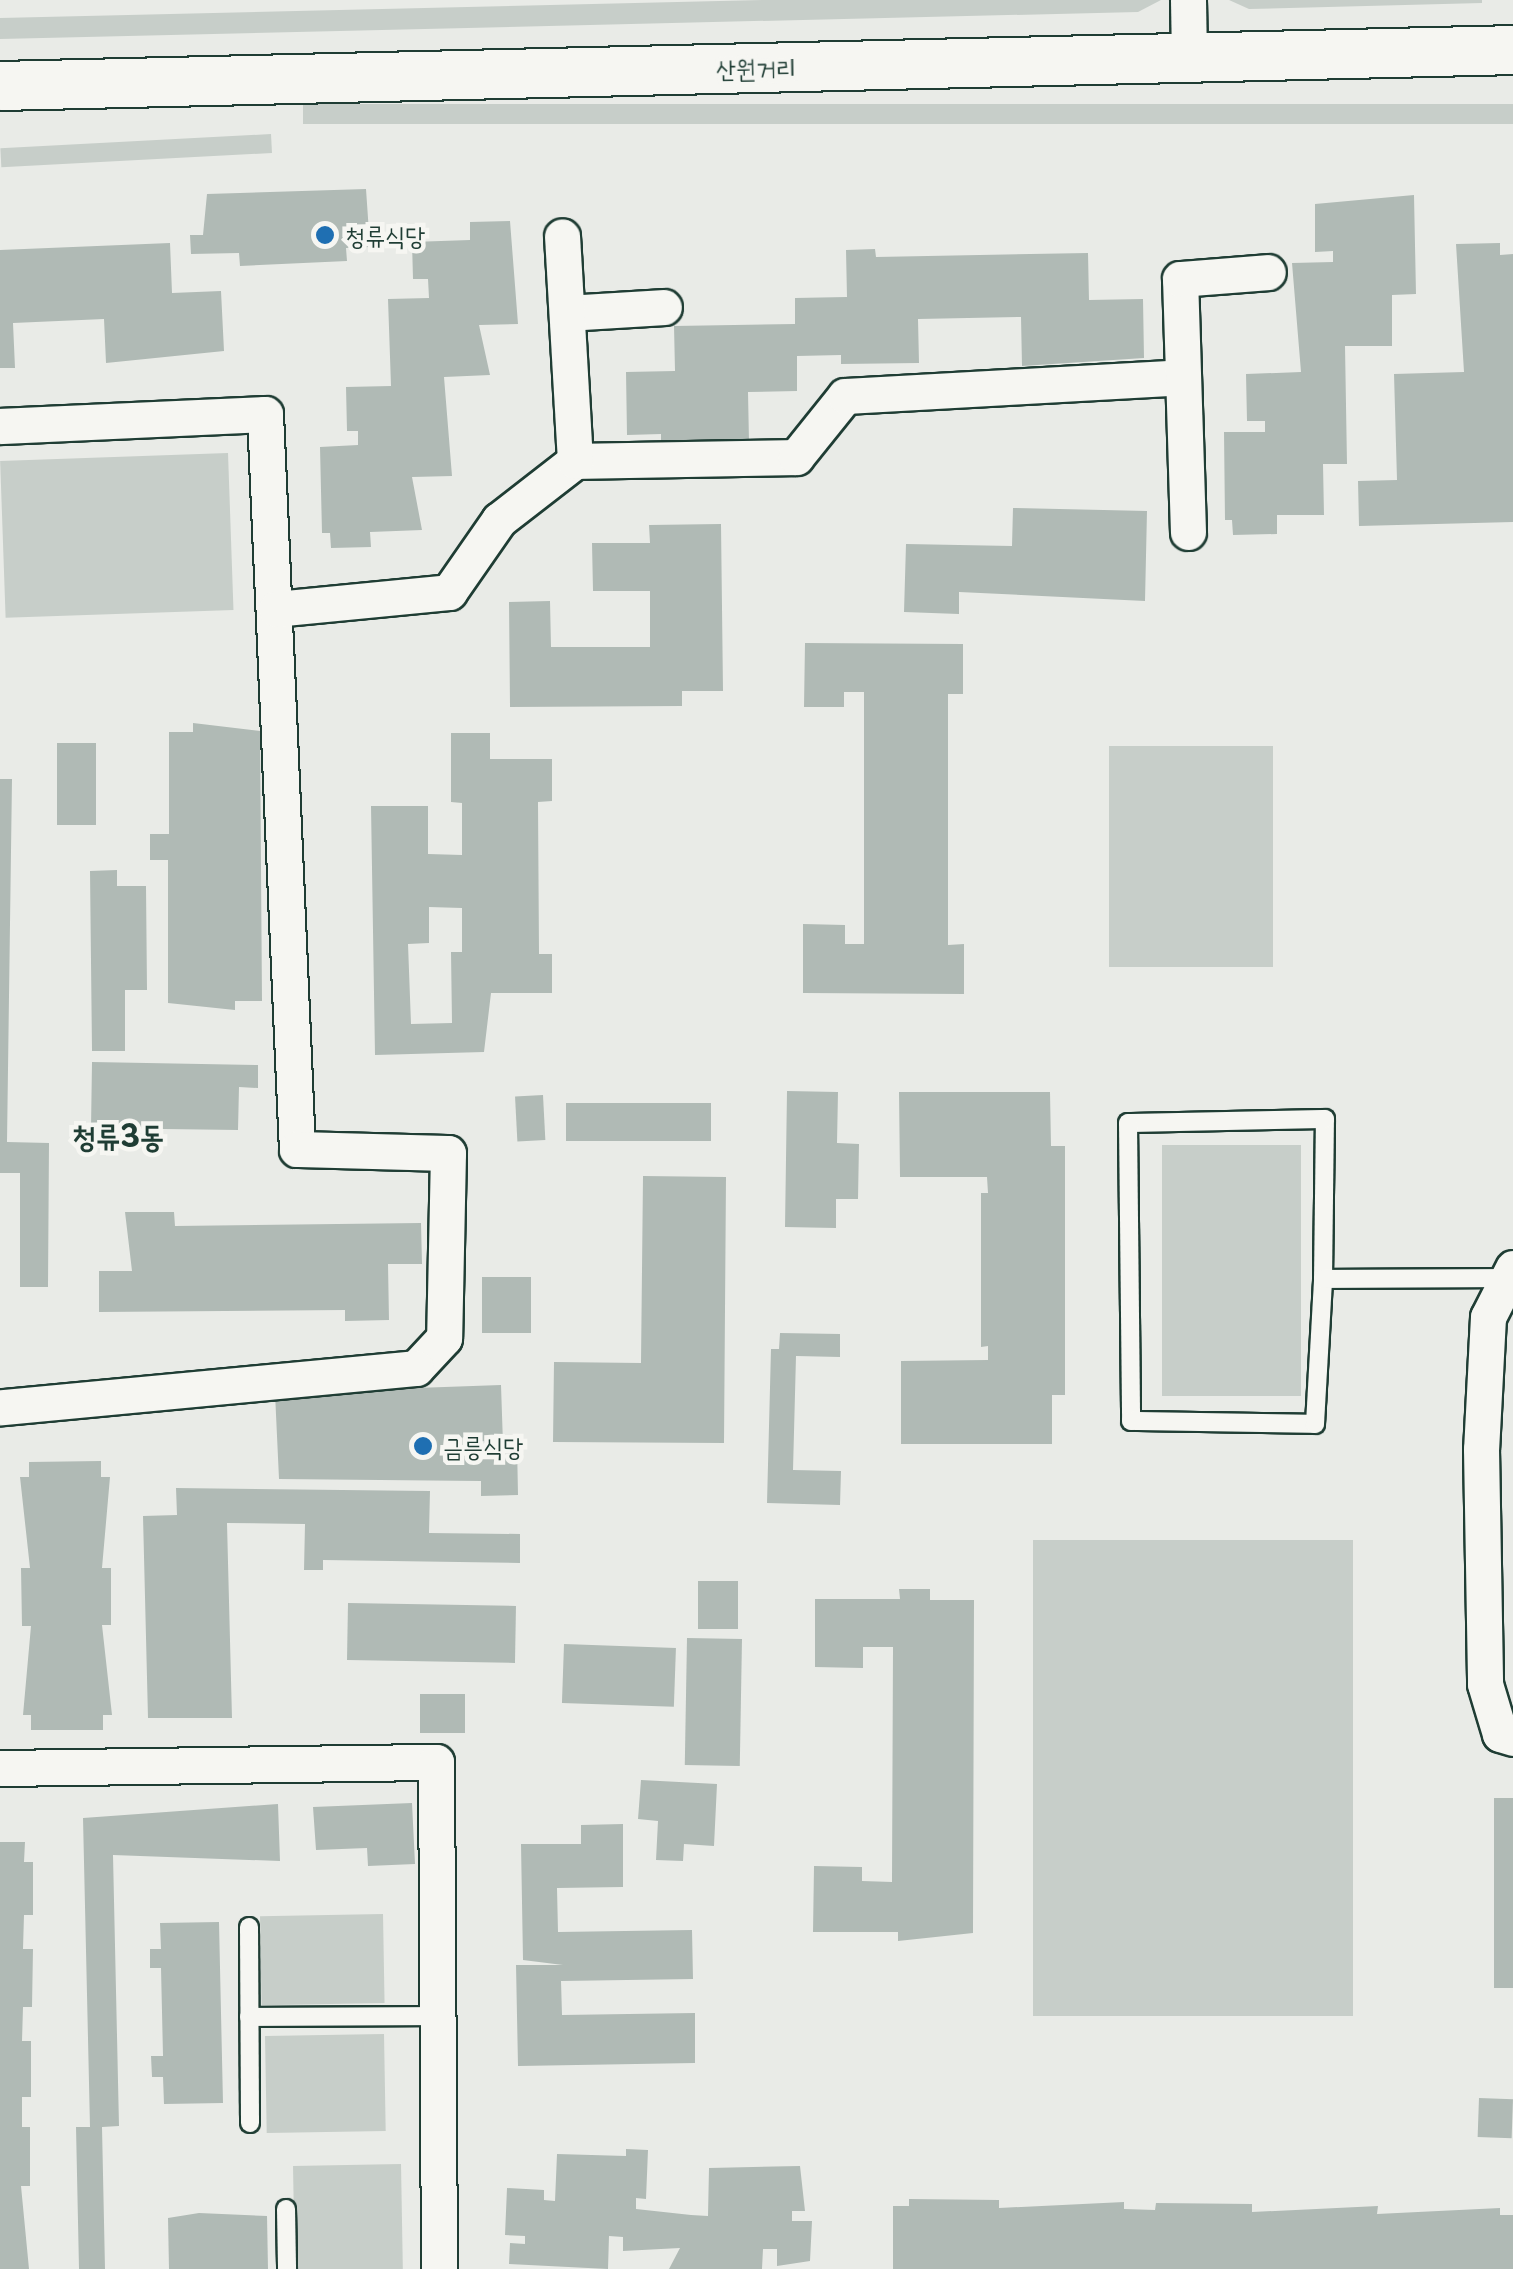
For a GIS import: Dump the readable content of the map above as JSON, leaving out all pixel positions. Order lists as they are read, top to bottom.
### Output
{
  "streets": {
    "main road": ["산원거리"]
  },
  "districts": ["청류3동"],
  "places": ["청류식당", "금릉식당"]
}
